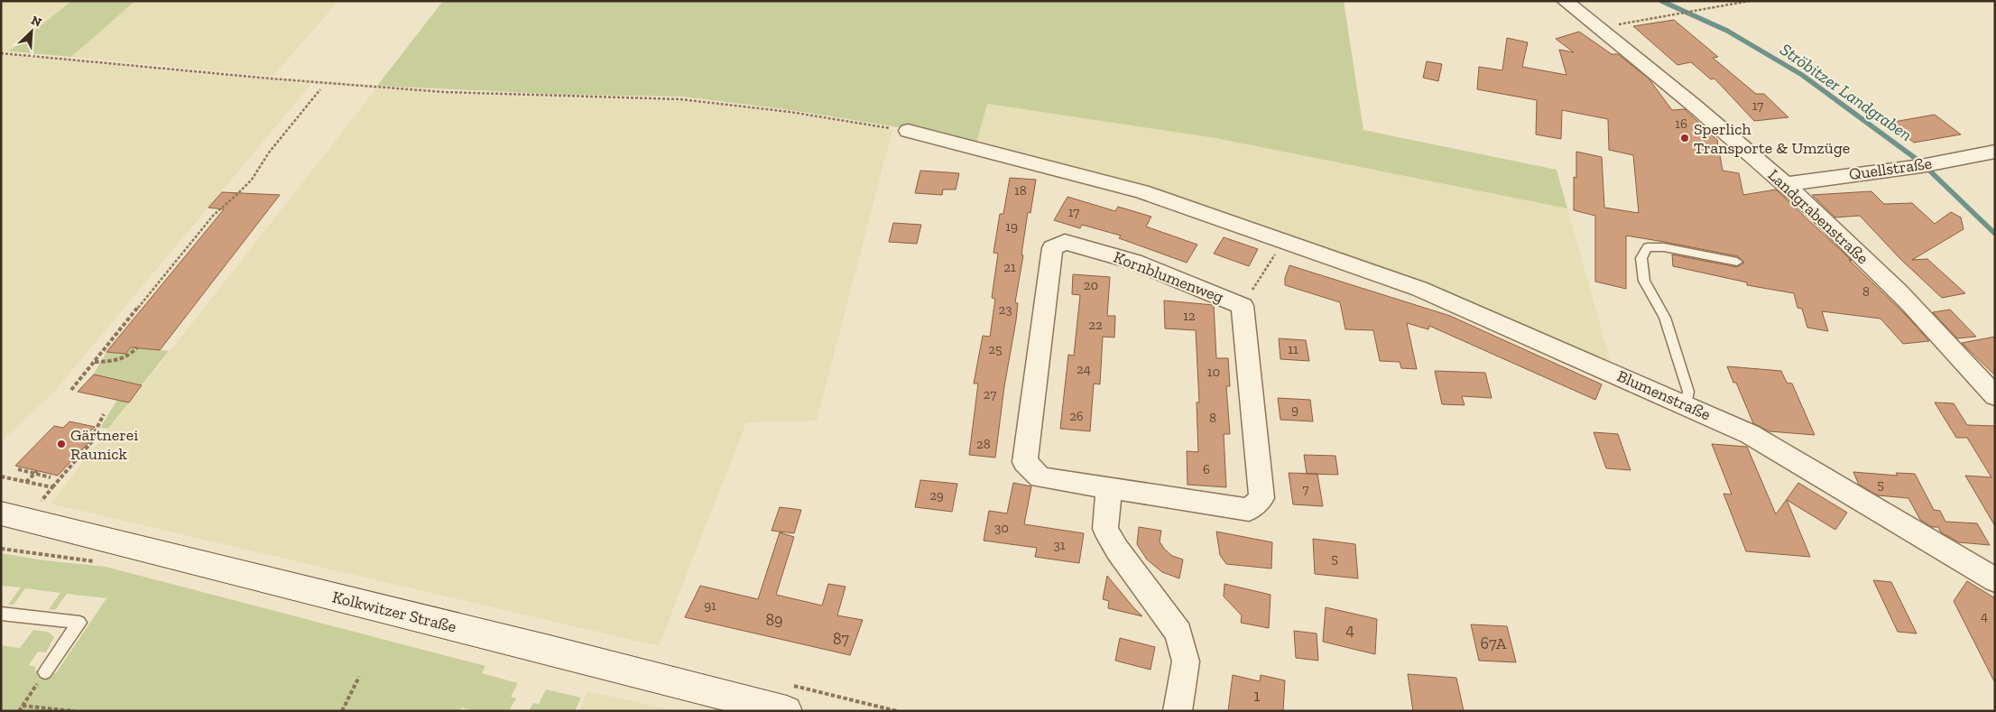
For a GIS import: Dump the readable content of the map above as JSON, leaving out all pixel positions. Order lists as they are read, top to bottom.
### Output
{
  "streets": {
    "main road": ["Kolkwitzer Straße"],
    "street": [
      "Quellstraße",
      "Landgrabenstraße",
      "Kornblumenweg",
      "Blumenstraße"
    ]
  },
  "crossings": [
    ["Quellstraße", "Landgrabenstraße"]
  ],
  "water": ["Ströbitzer Landgraben"],
  "places": ["Sperlich Transporte & Umzüge", "Gärtnerei Raunick"],
  "house_numbers": [
    "17",
    "16",
    "18",
    "17",
    "19",
    "21",
    "20",
    "8",
    "23",
    "12",
    "22",
    "25",
    "11",
    "24",
    "10",
    "27",
    "9",
    "26",
    "8",
    "28",
    "6",
    "5",
    "7",
    "29",
    "30",
    "31",
    "5",
    "91",
    "4",
    "89",
    "4",
    "87",
    "67A",
    "1"
  ],
  "north": "top right"
}
